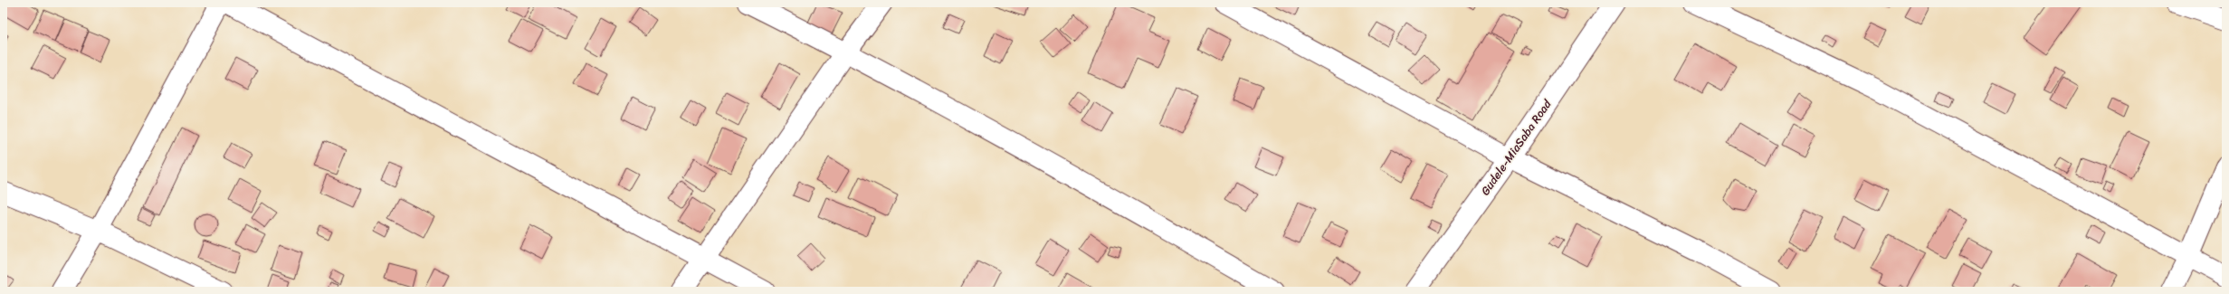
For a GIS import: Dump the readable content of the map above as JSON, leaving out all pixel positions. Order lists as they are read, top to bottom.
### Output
{
  "streets": {
    "street": ["Gudele-MiaSaba Road"]
  }
}
